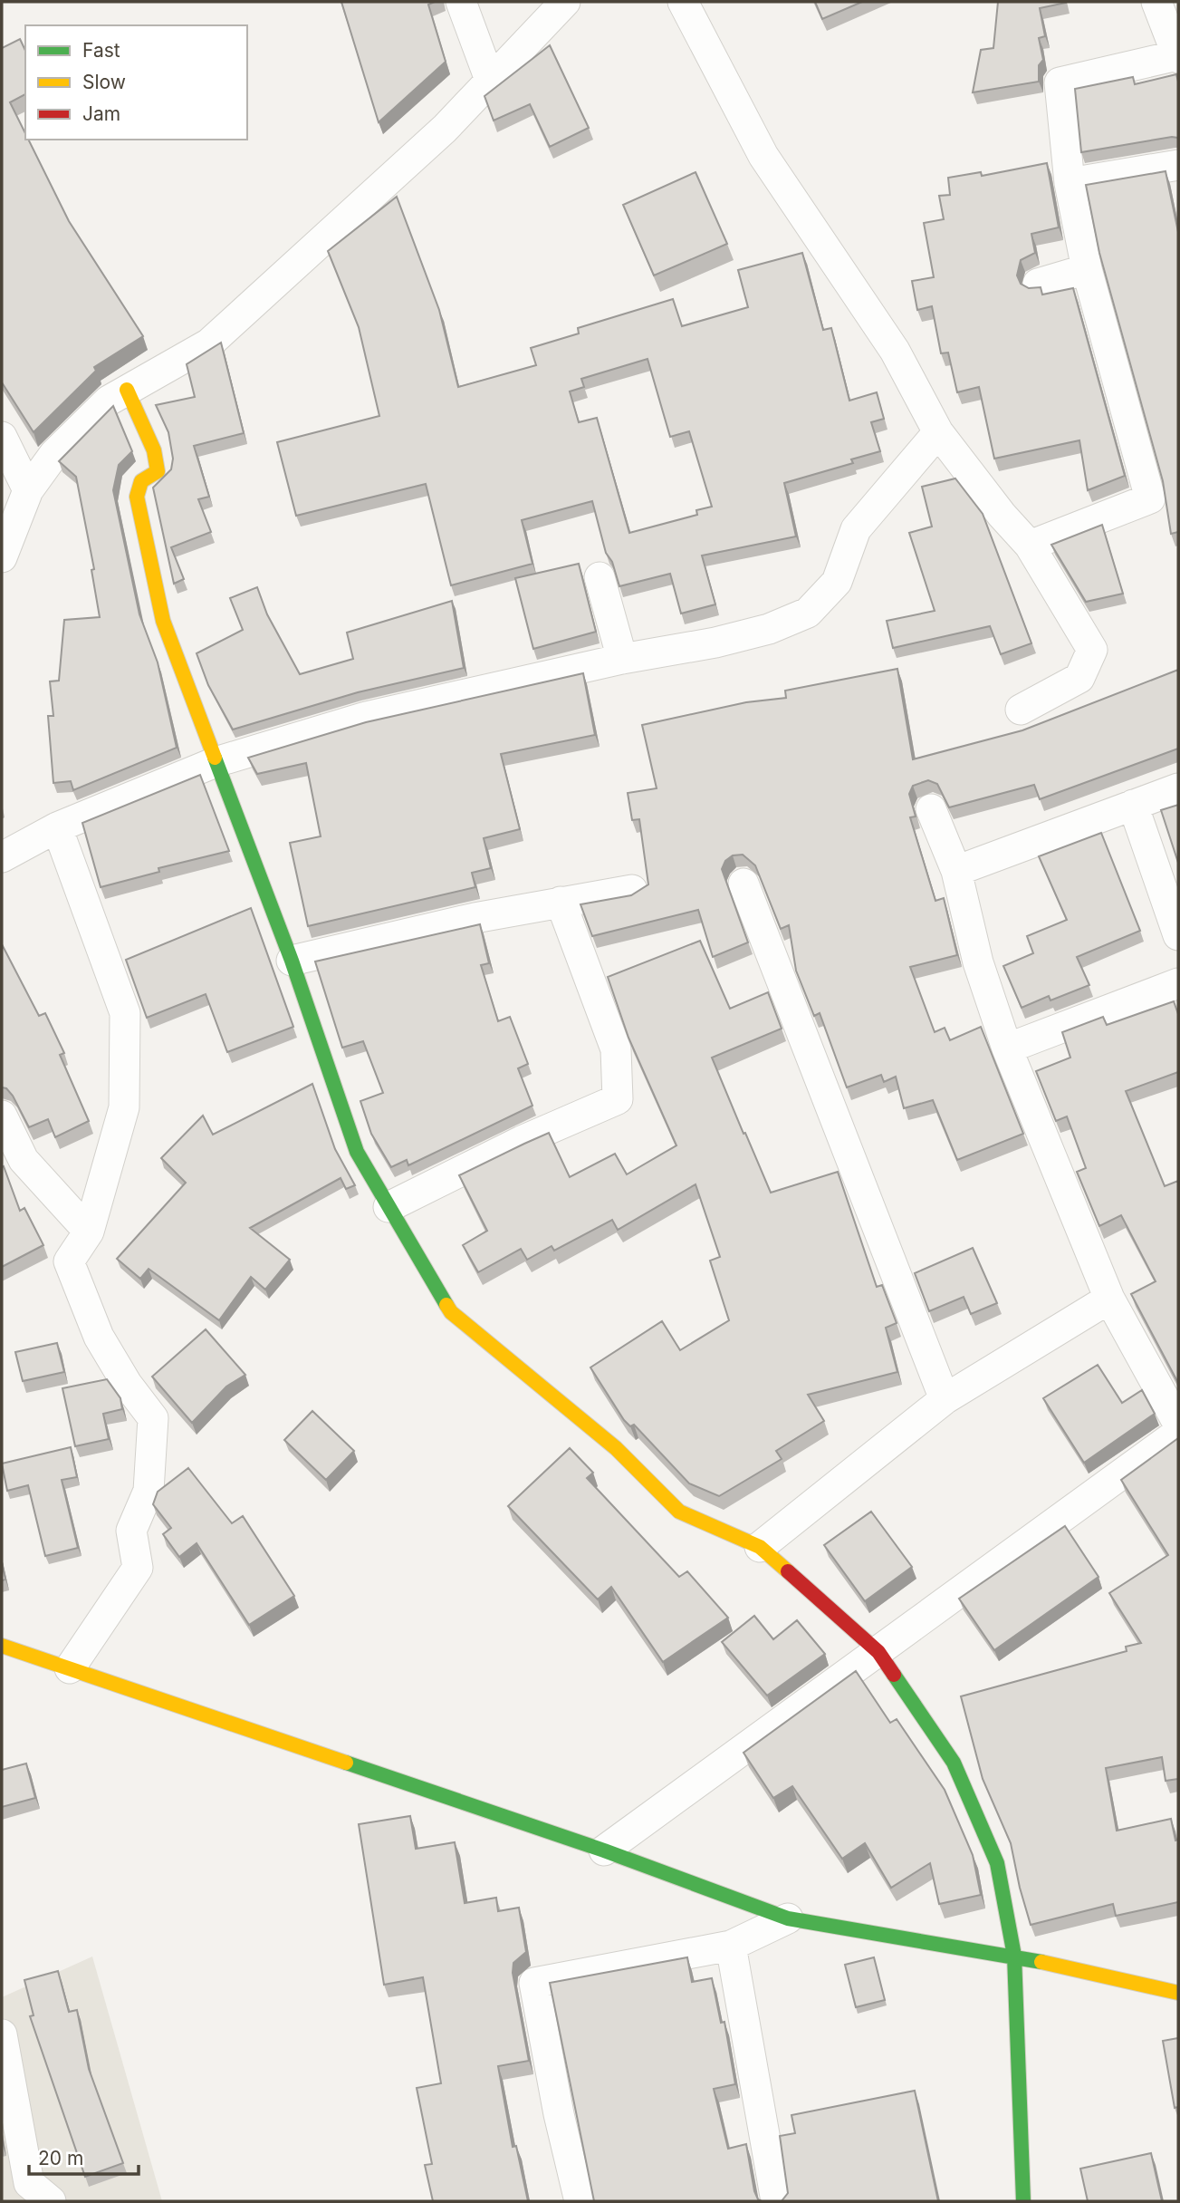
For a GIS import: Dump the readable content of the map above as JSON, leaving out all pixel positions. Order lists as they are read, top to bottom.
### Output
{
  "legend": ["Fast", "Slow", "Jam"],
  "scale_bar": "20 m"
}
